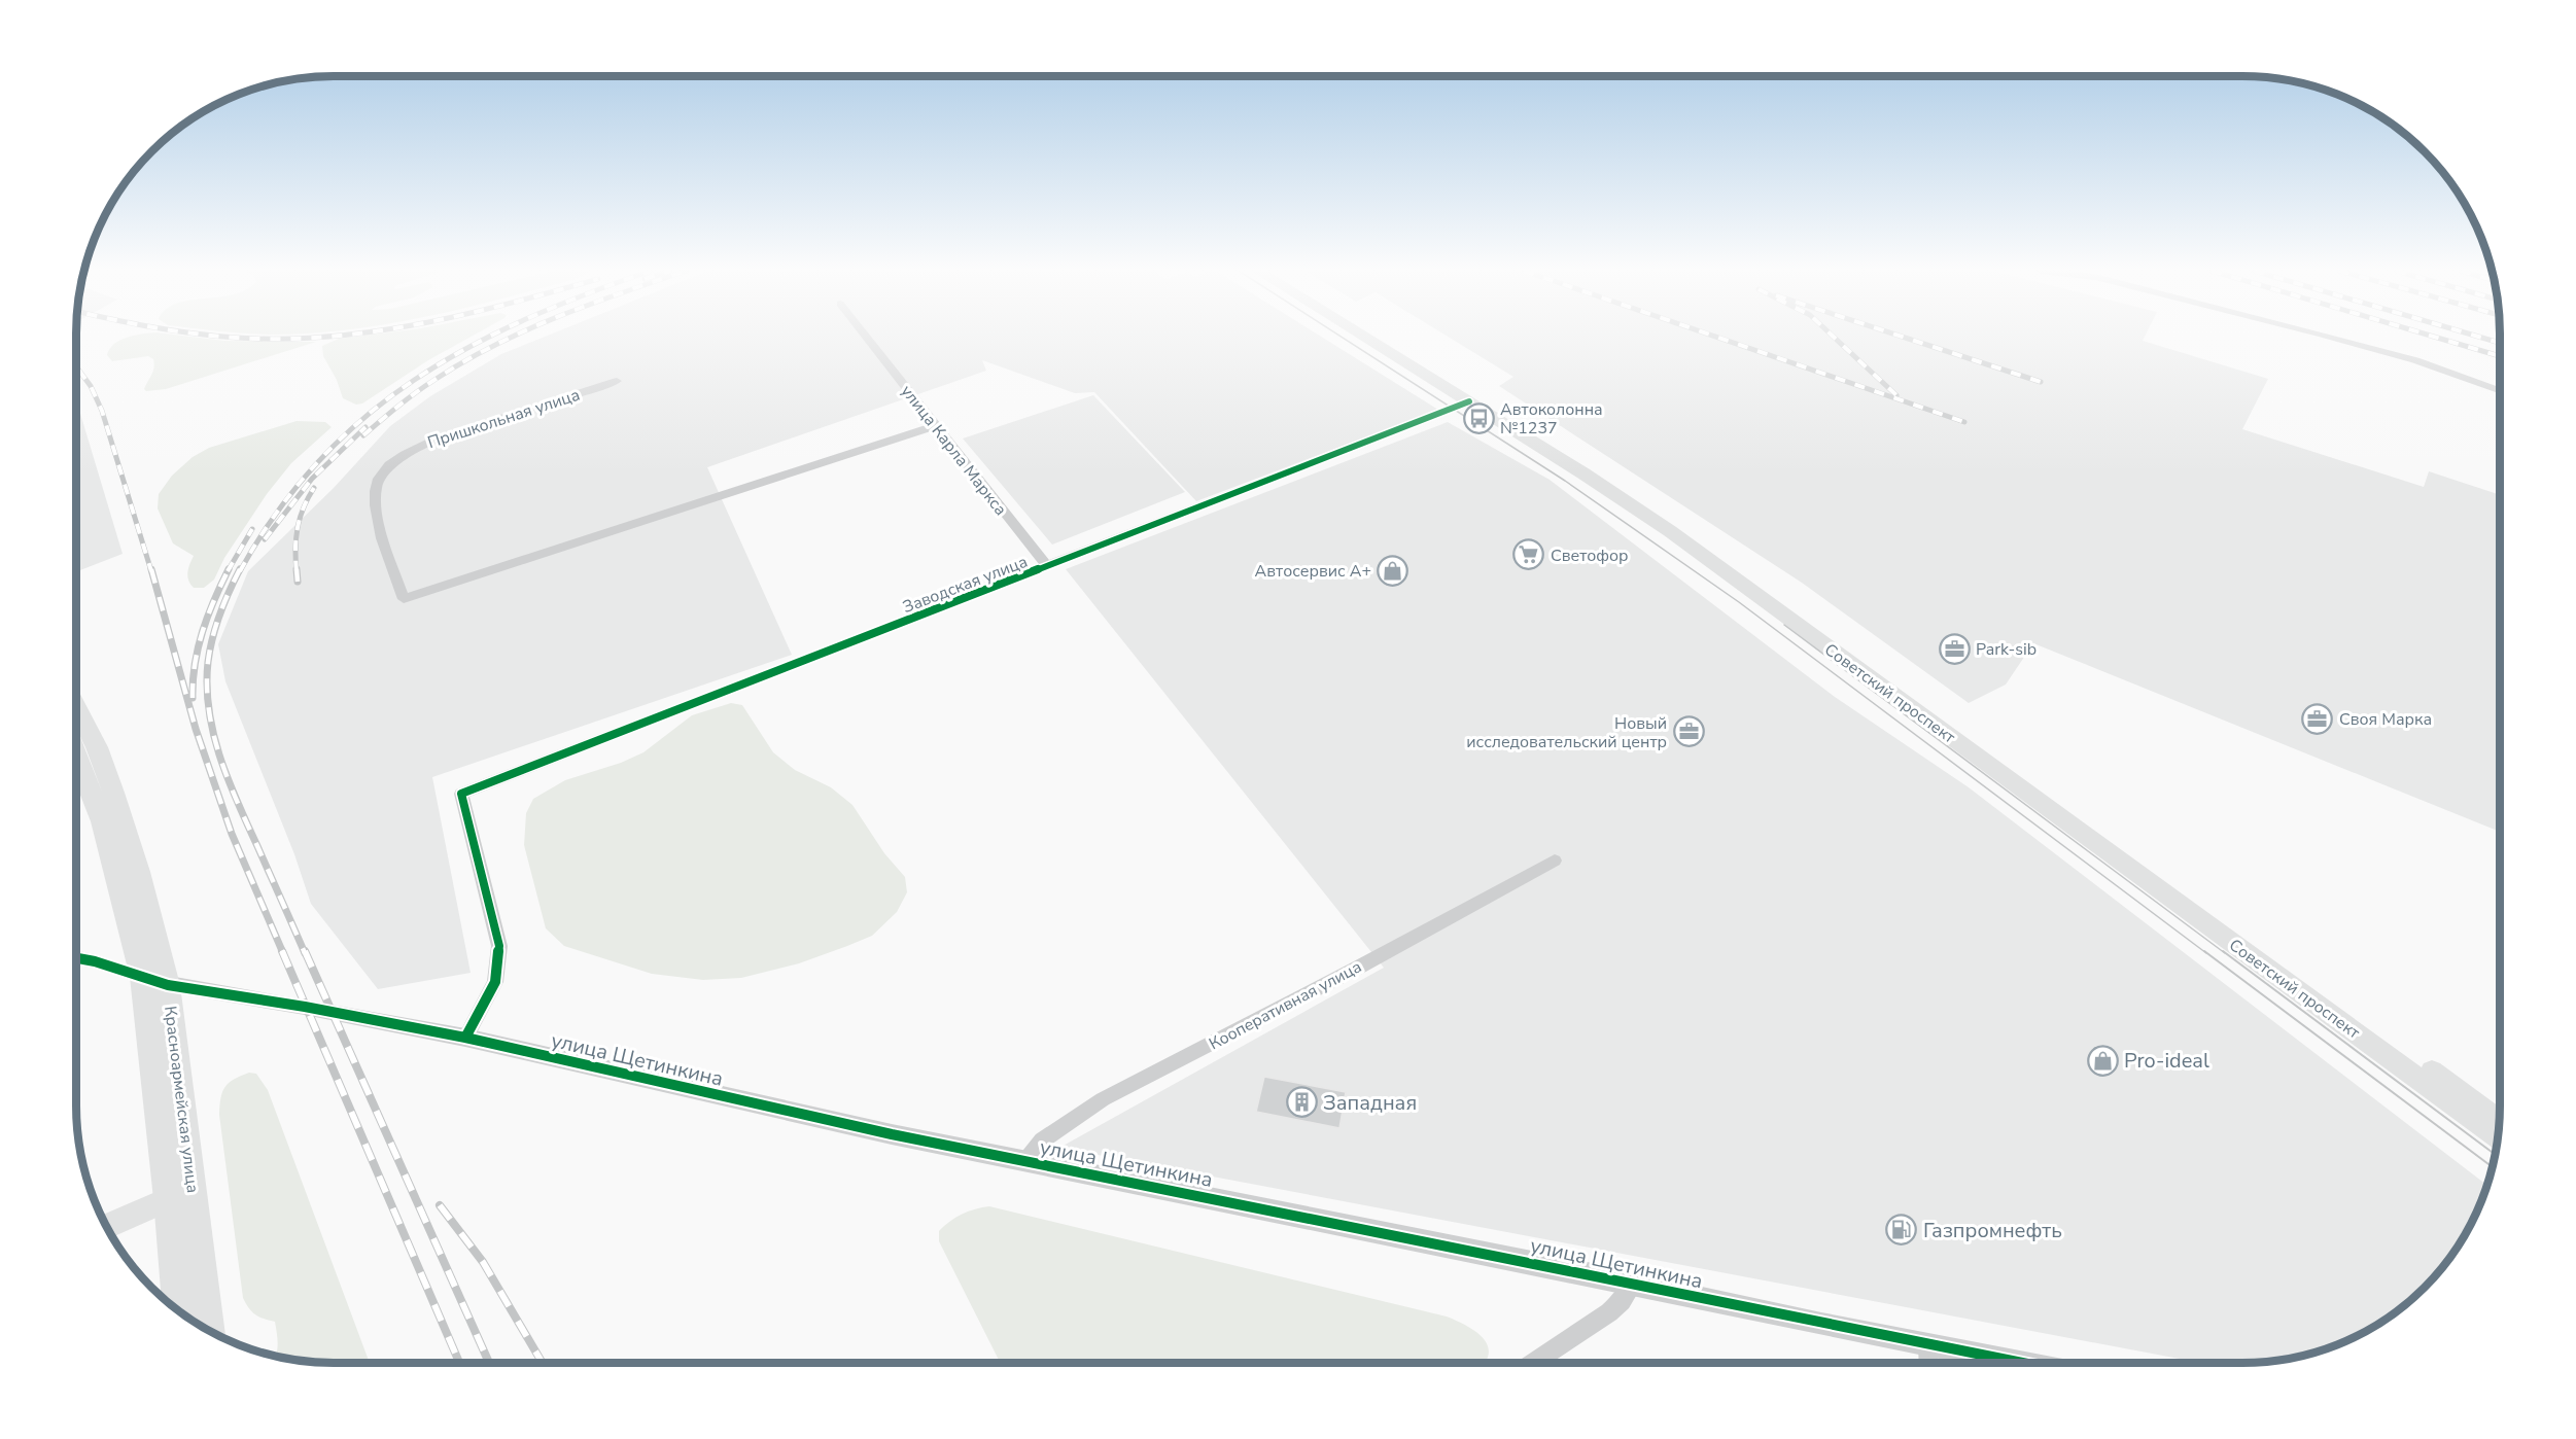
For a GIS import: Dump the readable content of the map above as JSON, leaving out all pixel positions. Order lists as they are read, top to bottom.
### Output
{
  "streets": {
    "main road": ["Советский проспект", "Красноармейская улица"],
    "street": [
      "Пришкольная улица",
      "улица Карла Маркса",
      "Заводская улица",
      "Кооперативная улица",
      "улица Щетинкина"
    ]
  },
  "crossings": [
    ["Пришкольная улица", "улица Карла Маркса"],
    ["улица Карла Маркса", "Заводская улица"],
    ["Заводская улица", "Советский проспект"],
    ["Заводская улица", "улица Щетинкина"],
    ["Кооперативная улица", "улица Щетинкина"],
    ["улица Щетинкина", "Красноармейская улица"]
  ],
  "places": {
    "bus stop": ["Автоколонна №1237"],
    "supermarket": ["Светофор"],
    "shop": ["Автосервис А+", "Pro-ideal"],
    "office": ["Park-sib", "Своя Марка", "Новый исследовательский центр"],
    "building": ["Западная"],
    "fuel station": ["Газпромнефть"]
  }
}
